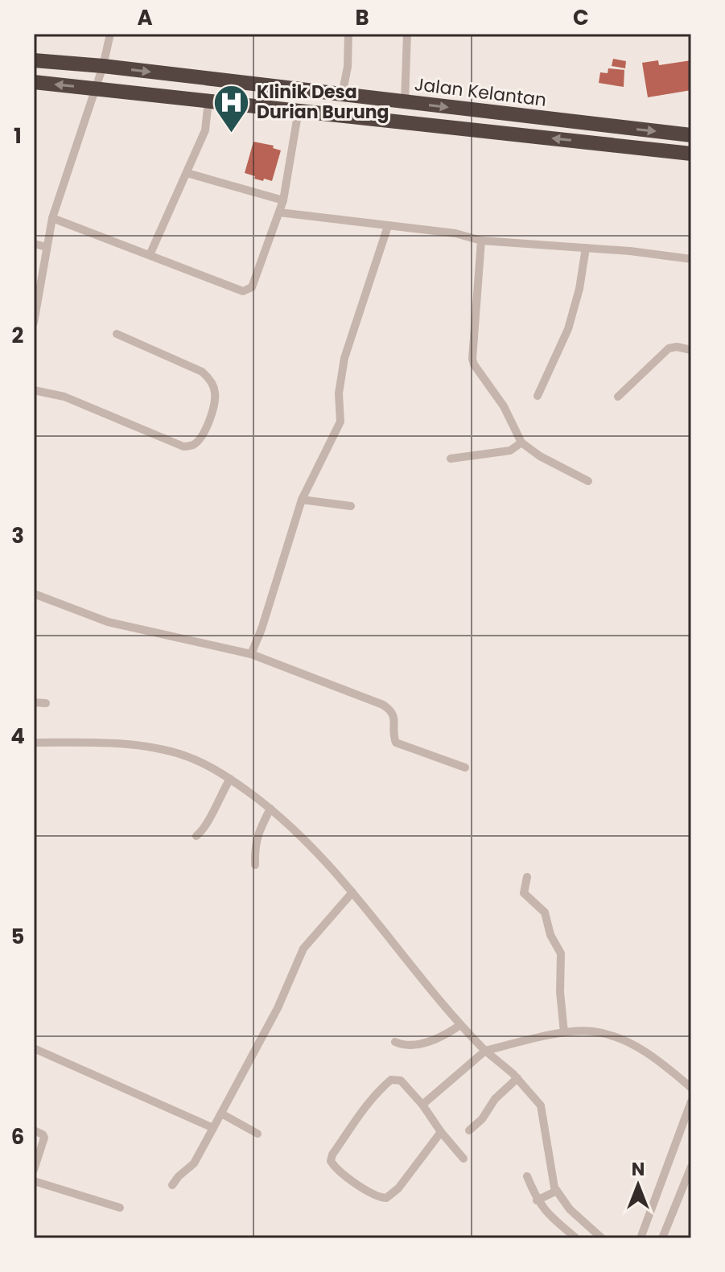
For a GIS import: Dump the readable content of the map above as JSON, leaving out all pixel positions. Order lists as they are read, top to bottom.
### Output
{
  "streets": {
    "highway": ["Jalan Kelantan"]
  },
  "places": {
    "hospital": ["Klinik Desa Durian Burung"]
  },
  "north": "top",
  "grid": {
    "columns": ["A", "B", "C"],
    "rows": [
      "1",
      "2",
      "3",
      "4",
      "5",
      "6"
    ]
  }
}
